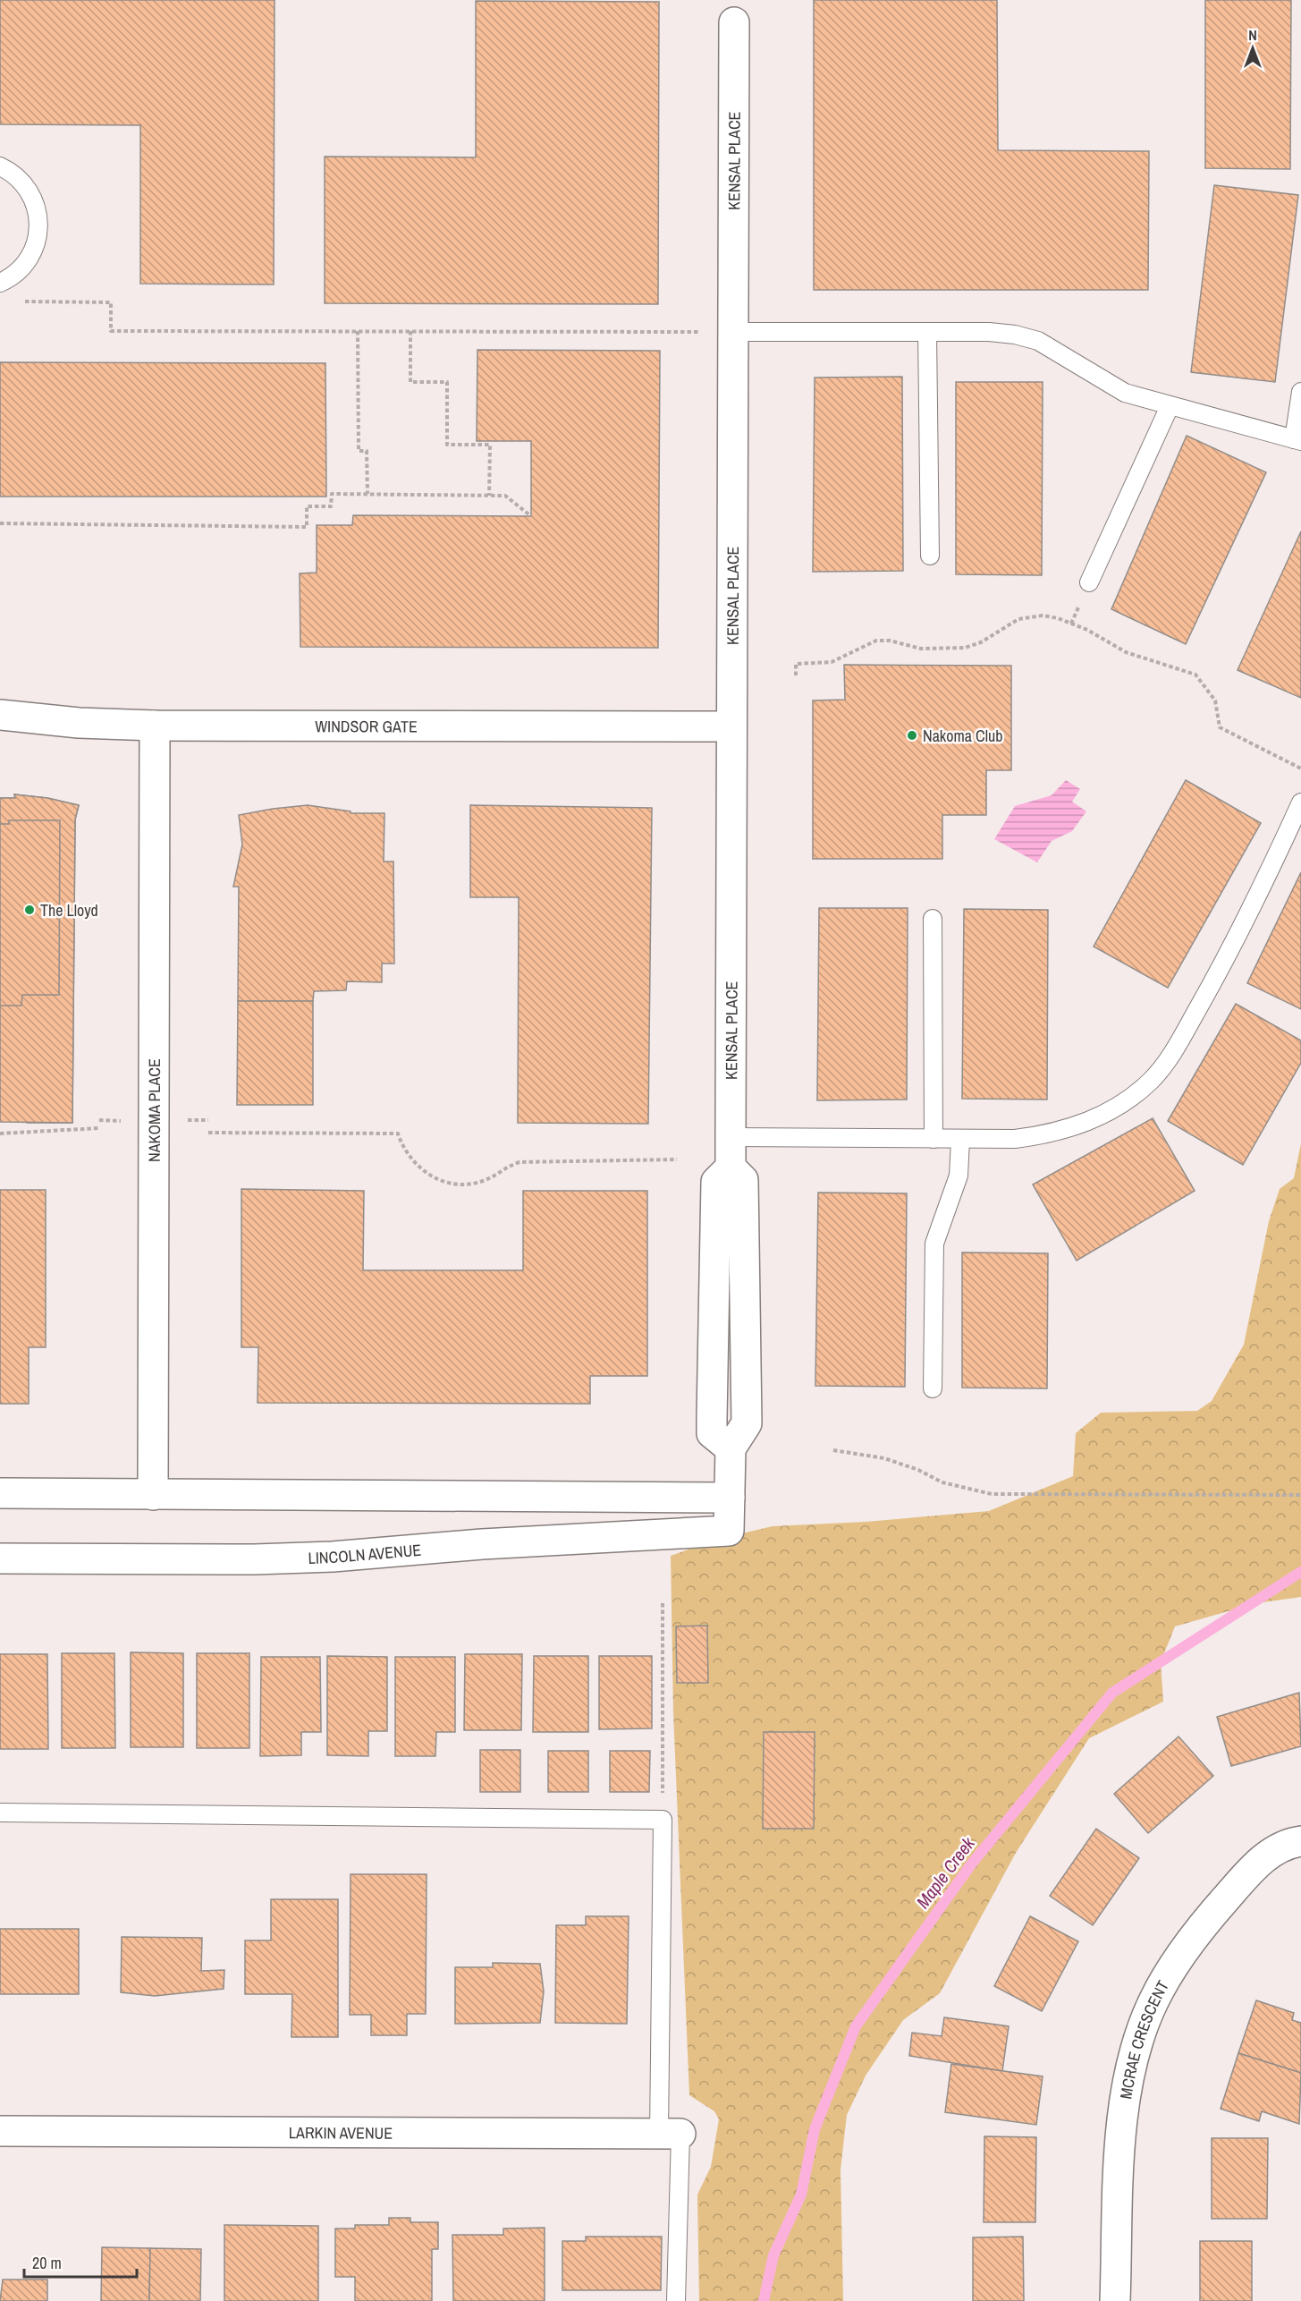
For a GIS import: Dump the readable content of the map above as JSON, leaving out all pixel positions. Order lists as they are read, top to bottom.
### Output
{
  "streets": {
    "street": [
      "KENSAL PLACE",
      "WINDSOR GATE",
      "NAKOMA PLACE",
      "LINCOLN AVENUE",
      "MCRAE CRESCENT",
      "LARKIN AVENUE"
    ]
  },
  "crossings": [
    ["KENSAL PLACE", "WINDSOR GATE"],
    ["KENSAL PLACE", "LINCOLN AVENUE"],
    ["WINDSOR GATE", "NAKOMA PLACE"]
  ],
  "water": ["Maple Creek"],
  "places": ["Nakoma Club", "The Lloyd"],
  "scale_bar": "20 m",
  "north": "top"
}
